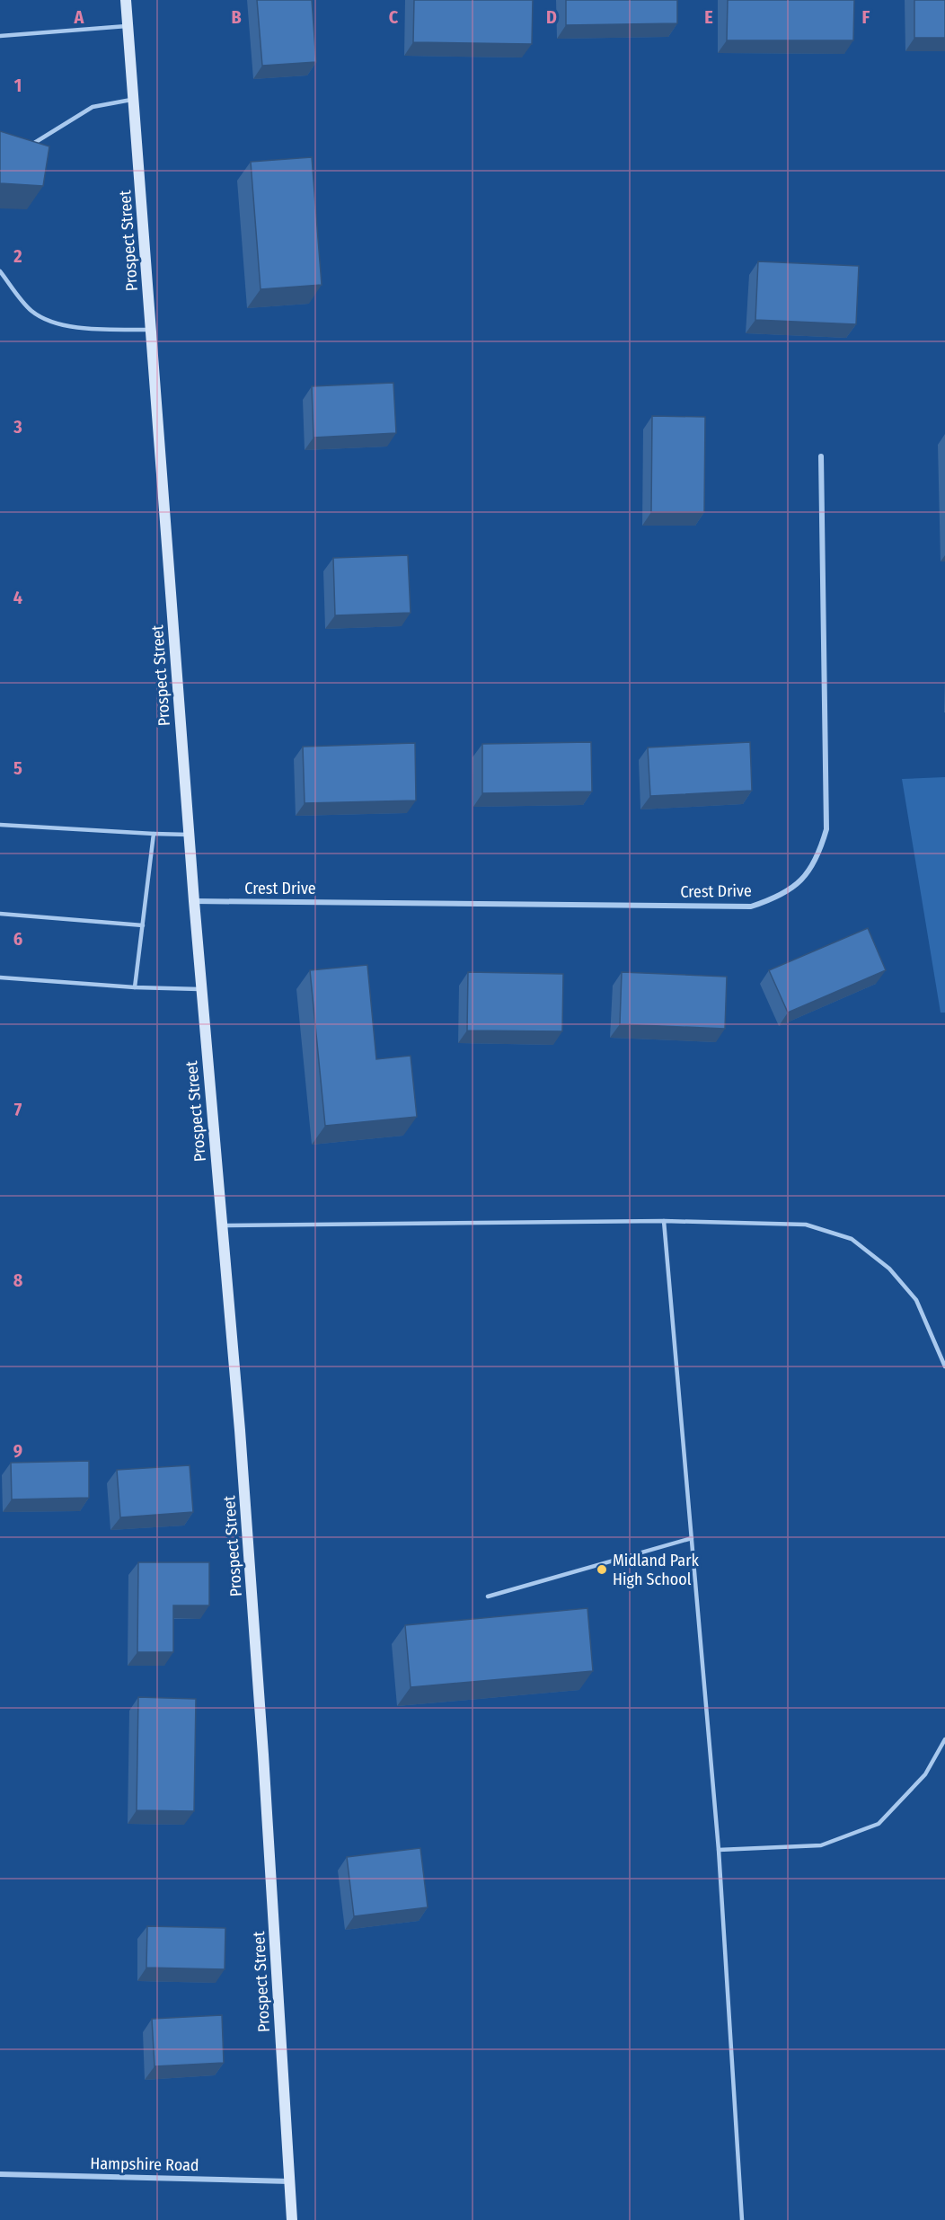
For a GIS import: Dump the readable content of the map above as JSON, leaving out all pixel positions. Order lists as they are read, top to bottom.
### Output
{
  "streets": {
    "main road": ["Prospect Street"],
    "street": ["Crest Drive", "Hampshire Road"]
  },
  "crossings": [
    ["Prospect Street", "Crest Drive"],
    ["Prospect Street", "Hampshire Road"]
  ],
  "places": ["Midland Park High School"],
  "grid": {
    "columns": [
      "A",
      "B",
      "C",
      "D",
      "E",
      "F"
    ],
    "rows": [
      "1",
      "2",
      "3",
      "4",
      "5",
      "6",
      "7",
      "8",
      "9"
    ]
  }
}
